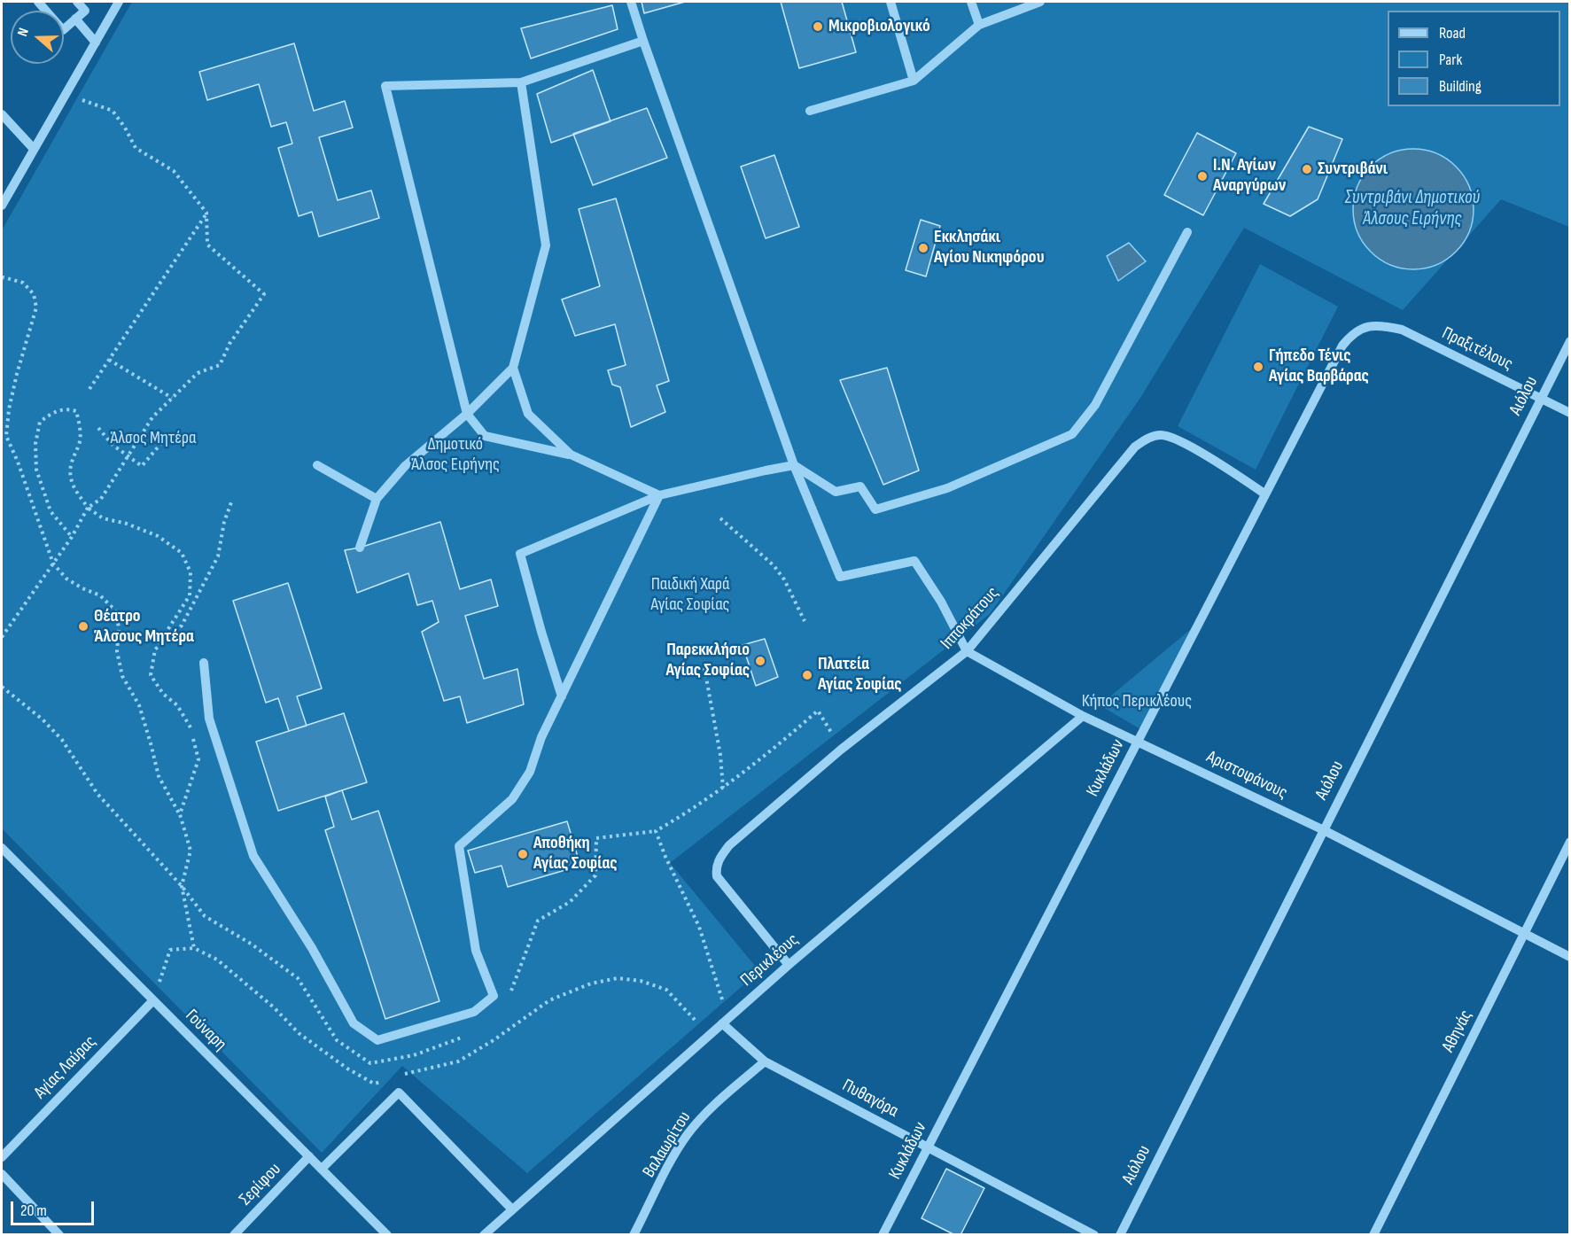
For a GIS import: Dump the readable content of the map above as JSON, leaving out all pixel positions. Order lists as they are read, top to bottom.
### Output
{
  "streets": {
    "street": [
      "Πραξιτέλους",
      "Αιόλου",
      "Ιπποκράτους",
      "Κυκλάδων",
      "Αριστοφάνους",
      "Περικλέους",
      "Γούναρη",
      "Αθηνάς",
      "Αγίας Λαύρας",
      "Πυθαγόρα",
      "Βαλαωρίτου",
      "Σερίφου"
    ]
  },
  "crossings": [
    ["Πραξιτέλους", "Αιόλου"],
    ["Πραξιτέλους", "Κυκλάδων"],
    ["Αιόλου", "Αριστοφάνους"],
    ["Ιπποκράτους", "Κυκλάδων"],
    ["Ιπποκράτους", "Αριστοφάνους"],
    ["Ιπποκράτους", "Περικλέους"],
    ["Κυκλάδων", "Αριστοφάνους"],
    ["Κυκλάδων", "Πυθαγόρα"],
    ["Αριστοφάνους", "Περικλέους"],
    ["Αριστοφάνους", "Αθηνάς"],
    ["Περικλέους", "Πυθαγόρα"],
    ["Γούναρη", "Αγίας Λαύρας"],
    ["Γούναρη", "Σερίφου"],
    ["Πυθαγόρα", "Βαλαωρίτου"]
  ],
  "water": ["Συντριβάνι Δημοτικού Άλσους Ειρήνης"],
  "parks": [
    "Άλσος Μητέρα",
    "Δημοτικό Άλσος Ειρήνης",
    "Παιδική Χαρά Αγίας Σοφίας",
    "Κήπος Περικλέους"
  ],
  "places": [
    "Μικροβιολογικό",
    "Συντριβάνι",
    "Ι.Ν. Αγίων Αναργύρων",
    "Εκκλησάκι Αγίου Νικηφόρου",
    "Γήπεδο Τένις Αγίας Βαρβάρας",
    "Θέατρο Άλσους Μητέρα",
    "Παρεκκλήσιο Αγίας Σοφίας",
    "Πλατεία Αγίας Σοφίας",
    "Αποθήκη Αγίας Σοφίας"
  ],
  "legend": ["Road", "Park", "Building"],
  "scale_bar": "20 m",
  "north": "left"
}
